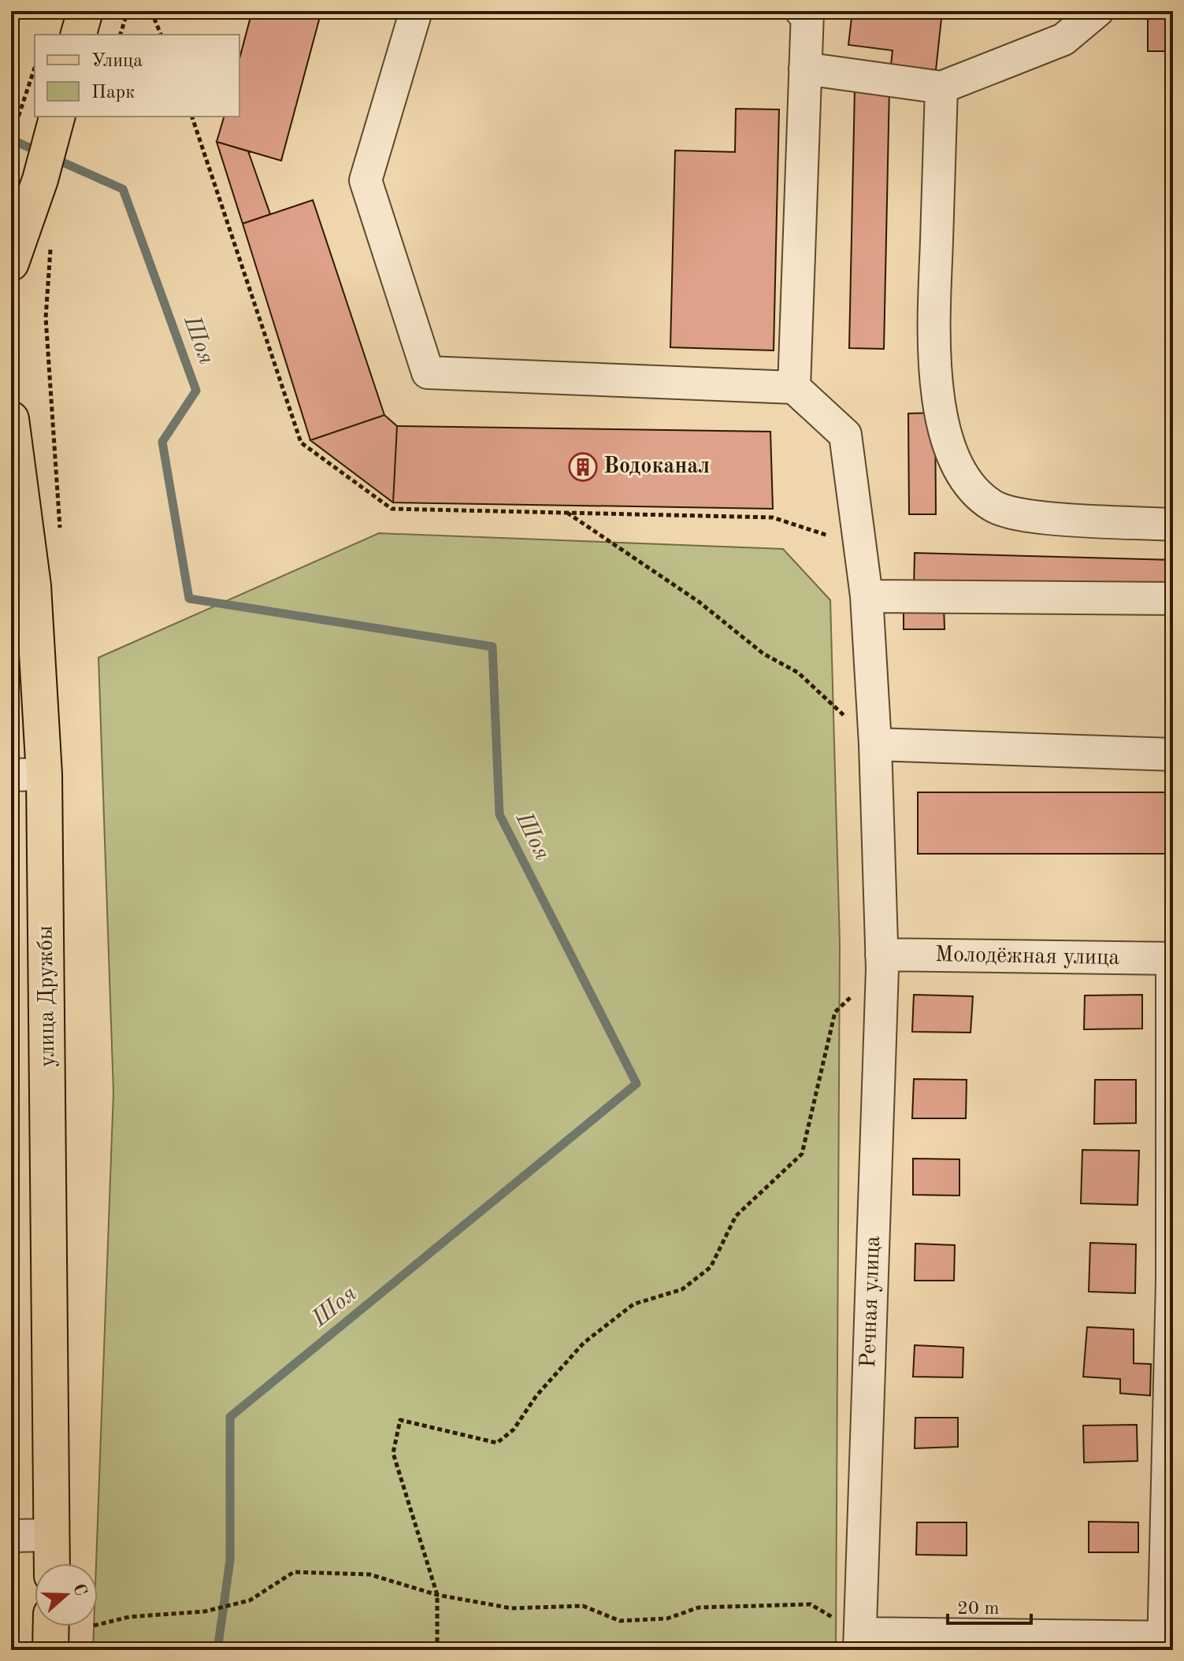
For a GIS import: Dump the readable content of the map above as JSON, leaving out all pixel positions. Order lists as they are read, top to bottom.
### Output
{
  "streets": {
    "main road": ["улица Дружбы"],
    "street": ["Молодёжная улица", "Речная улица"]
  },
  "crossings": [
    ["Молодёжная улица", "Речная улица"]
  ],
  "water": ["Шоя"],
  "places": {
    "building": ["Водоканал"]
  },
  "legend": ["Улица", "Парк"],
  "scale_bar": "20 m",
  "north": "right"
}
